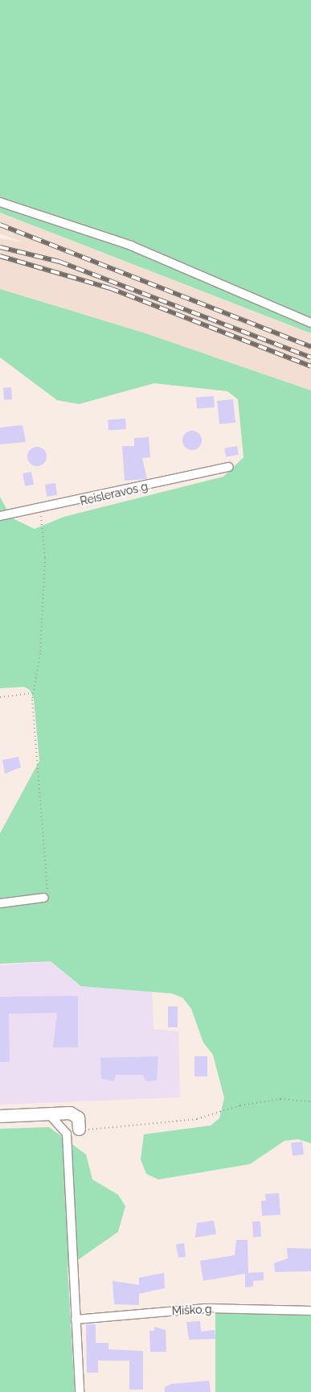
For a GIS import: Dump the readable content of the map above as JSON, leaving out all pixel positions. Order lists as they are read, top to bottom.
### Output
{
  "streets": {
    "street": ["Reisleravos g.", "Miško g."]
  }
}
